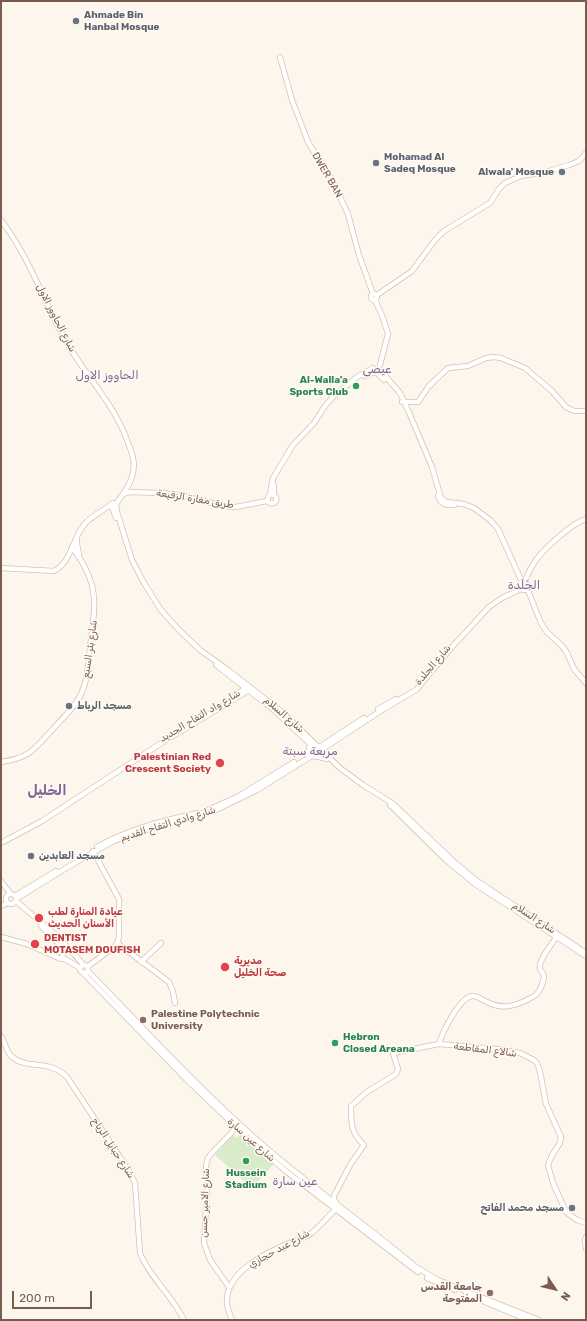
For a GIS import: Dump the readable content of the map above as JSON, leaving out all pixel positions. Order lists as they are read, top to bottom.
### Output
{
  "streets": {
    "street": [
      "DWER BAN",
      "شارع الحاووز الاول",
      "طريق مغارة الزقيعة",
      "شارع بئر السبع",
      "شارع الجلدة",
      "شارع السلام",
      "شارع واد التفاح الجديد",
      "شارع وادي التفاح القديم",
      "شالاع المقاطعة",
      "شارع عين سارة",
      "شارع حبايل الرياح",
      "شارع الامير حسن",
      "شارع عبد حجازي"
    ]
  },
  "crossings": [
    ["طريق مغارة الزقيعة", "شارع السلام"],
    ["شارع الجلدة", "شارع السلام"],
    ["شارع الجلدة", "شارع وادي التفاح القديم"],
    ["شارع السلام", "شارع واد التفاح الجديد"],
    ["شارع السلام", "شارع وادي التفاح القديم"],
    ["شالاع المقاطعة", "شارع عين سارة"],
    ["شالاع المقاطعة", "شارع عبد حجازي"],
    ["شارع عين سارة", "شارع الامير حسن"],
    ["شارع عين سارة", "شارع عبد حجازي"],
    ["شارع الامير حسن", "شارع عبد حجازي"]
  ],
  "districts": [
    "عيصى",
    "الحاووز الاول",
    "الجًلَدة",
    "مربعة سبتة",
    "الخليل",
    "عين سارة"
  ],
  "places": [
    "Ahmade Bin Hanbal Mosque",
    "Mohamad Al Sadeq Mosque",
    "Alwala' Mosque",
    "Al-Walla’a Sports Club",
    "مسجد الرباط",
    "Palestinian Red Crescent Society",
    "مسجد العابدين",
    "عيادة المنارة لطب الأسنان الحديث",
    "DENTIST MOTASEM DOUFISH",
    "مديرية صحة الخليل",
    "Palestine Polytechnic University",
    "Hebron Closed Areana",
    "Hussein Stadium",
    "مسجد محمد الفاتح",
    "جامعة القدس المفتوحة"
  ],
  "scale_bar": "200 m",
  "north": "bottom right"
}
